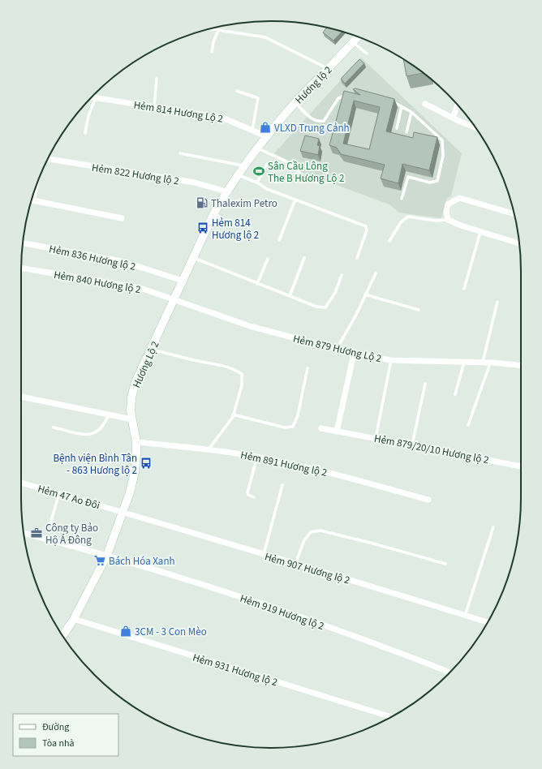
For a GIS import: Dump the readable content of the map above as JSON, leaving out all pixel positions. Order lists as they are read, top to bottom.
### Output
{
  "streets": {
    "main road": ["Hương lộ 2", "Hương Lộ 2"],
    "street": [
      "Hẻm 814 Hương Lộ 2",
      "Hẻm 822 Hương lộ 2",
      "Hẻm 836 Hương lộ 2",
      "Hẻm 840 Hương lộ 2",
      "Hẻm 879 Hương Lộ 2",
      "Hẻm 879/20/10 Hương lộ 2",
      "Hẻm 891 Hương lộ 2",
      "Hẻm 47 Ao Đôi",
      "Hẻm 907 Hương lộ 2",
      "Hẻm 919 Hương lộ 2",
      "Hẻm 931 Hương lộ 2"
    ]
  },
  "crossings": [
    ["Hương lộ 2", "Hẻm 814 Hương Lộ 2"],
    ["Hương lộ 2", "Hương Lộ 2"],
    ["Hẻm 814 Hương Lộ 2", "Hương Lộ 2"],
    ["Hẻm 822 Hương lộ 2", "Hương Lộ 2"],
    ["Hẻm 836 Hương lộ 2", "Hương Lộ 2"],
    ["Hẻm 840 Hương lộ 2", "Hẻm 879 Hương Lộ 2"],
    ["Hẻm 840 Hương lộ 2", "Hương Lộ 2"],
    ["Hẻm 879 Hương Lộ 2", "Hương Lộ 2"],
    ["Hương Lộ 2", "Hẻm 891 Hương lộ 2"],
    ["Hương Lộ 2", "Hẻm 47 Ao Đôi"],
    ["Hương Lộ 2", "Hẻm 907 Hương lộ 2"],
    ["Hương Lộ 2", "Hẻm 919 Hương lộ 2"],
    ["Hương Lộ 2", "Hẻm 931 Hương lộ 2"],
    ["Hẻm 47 Ao Đôi", "Hẻm 907 Hương lộ 2"]
  ],
  "places": {
    "shop": ["VLXD Trung Cảnh", "3CM - 3 Con Mèo"],
    "sports": ["Sân Cầu Lông The B Hương Lộ 2"],
    "fuel station": ["Thalexim Petro"],
    "bus stop": ["Hẻm 814 Hương lộ 2", "Bệnh viện Bình Tân - 863 Hương lộ 2"],
    "office": ["Công ty Bảo Hộ Á Đông"],
    "supermarket": ["Bách Hóa Xanh"]
  },
  "legend": ["Đường", "Tòa nhà"]
}
